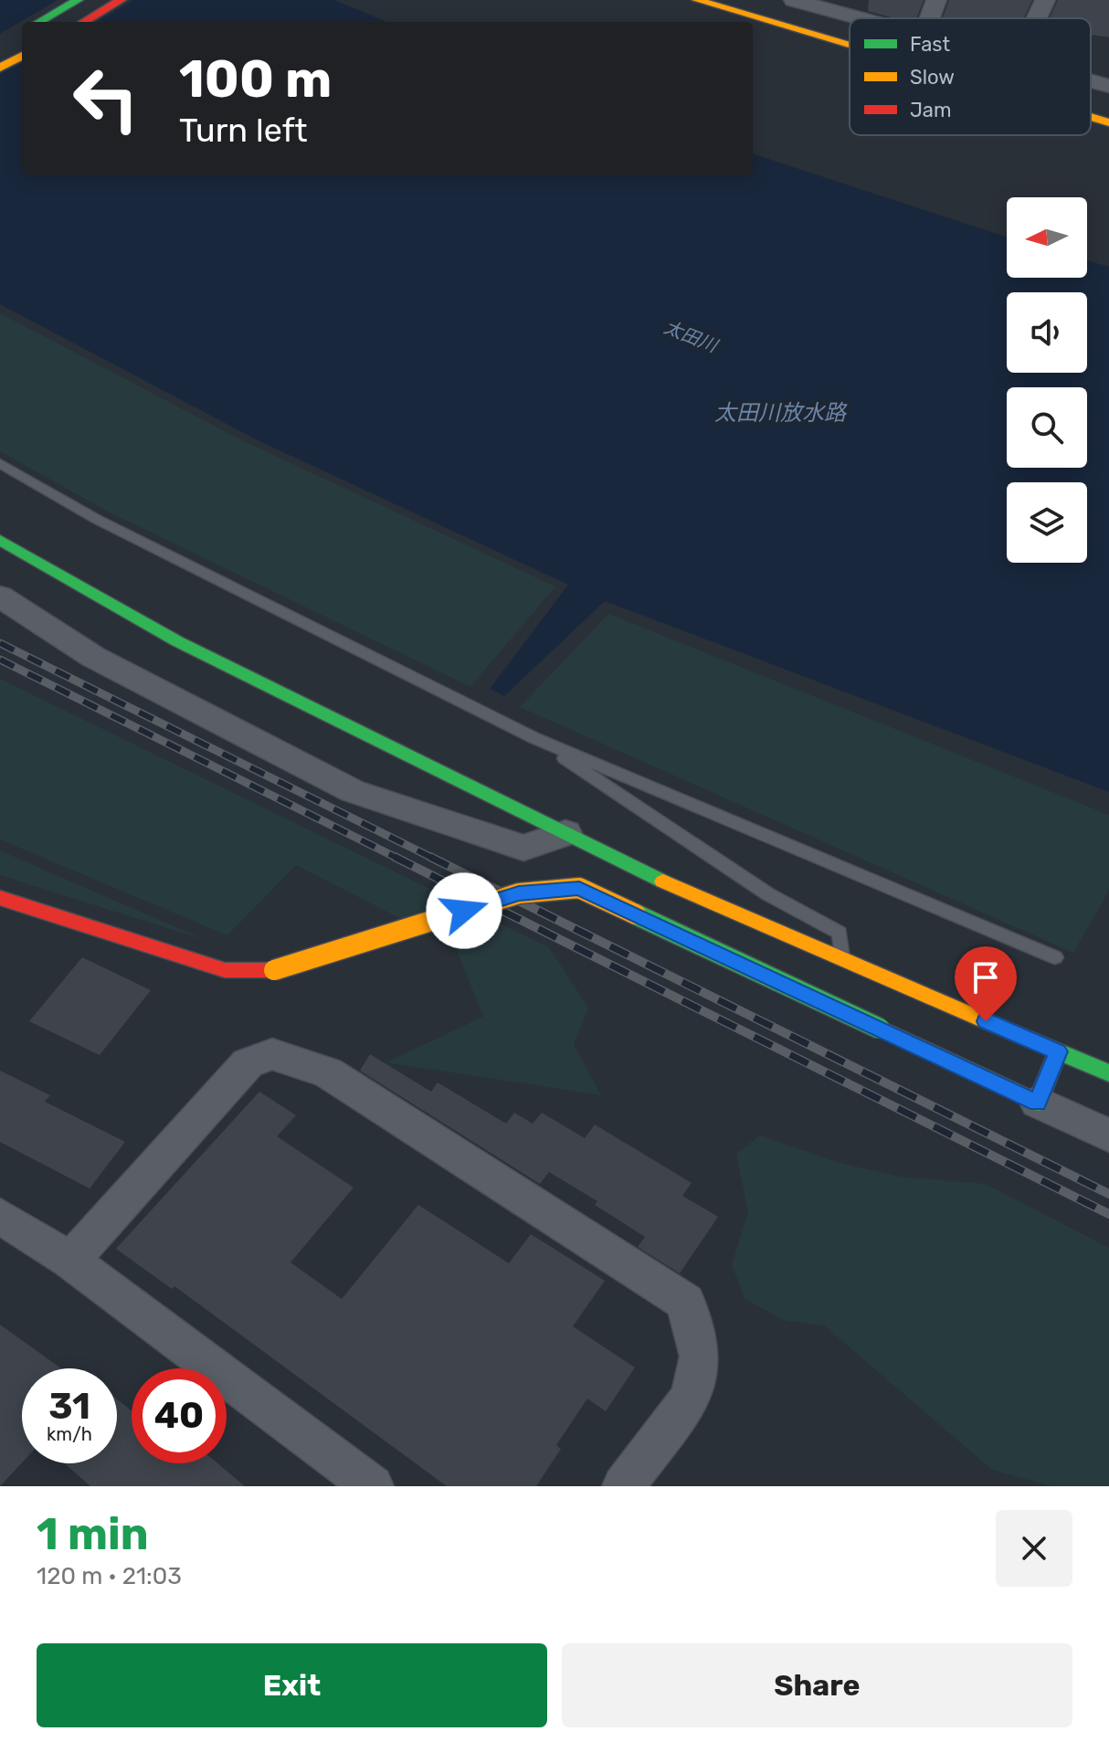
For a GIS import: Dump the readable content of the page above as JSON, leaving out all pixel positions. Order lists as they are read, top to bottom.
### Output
{
  "water": ["太田川", "太田川放水路"],
  "legend": ["Fast", "Slow", "Jam"],
  "north": "left",
  "page": {
    "turn": ["100 m", "Turn left"],
    "speed": "31 km/h",
    "limit": "40",
    "heading": ["1 min", "120 m · 21:03"],
    "buttons": ["Exit", "Share"]
  }
}
